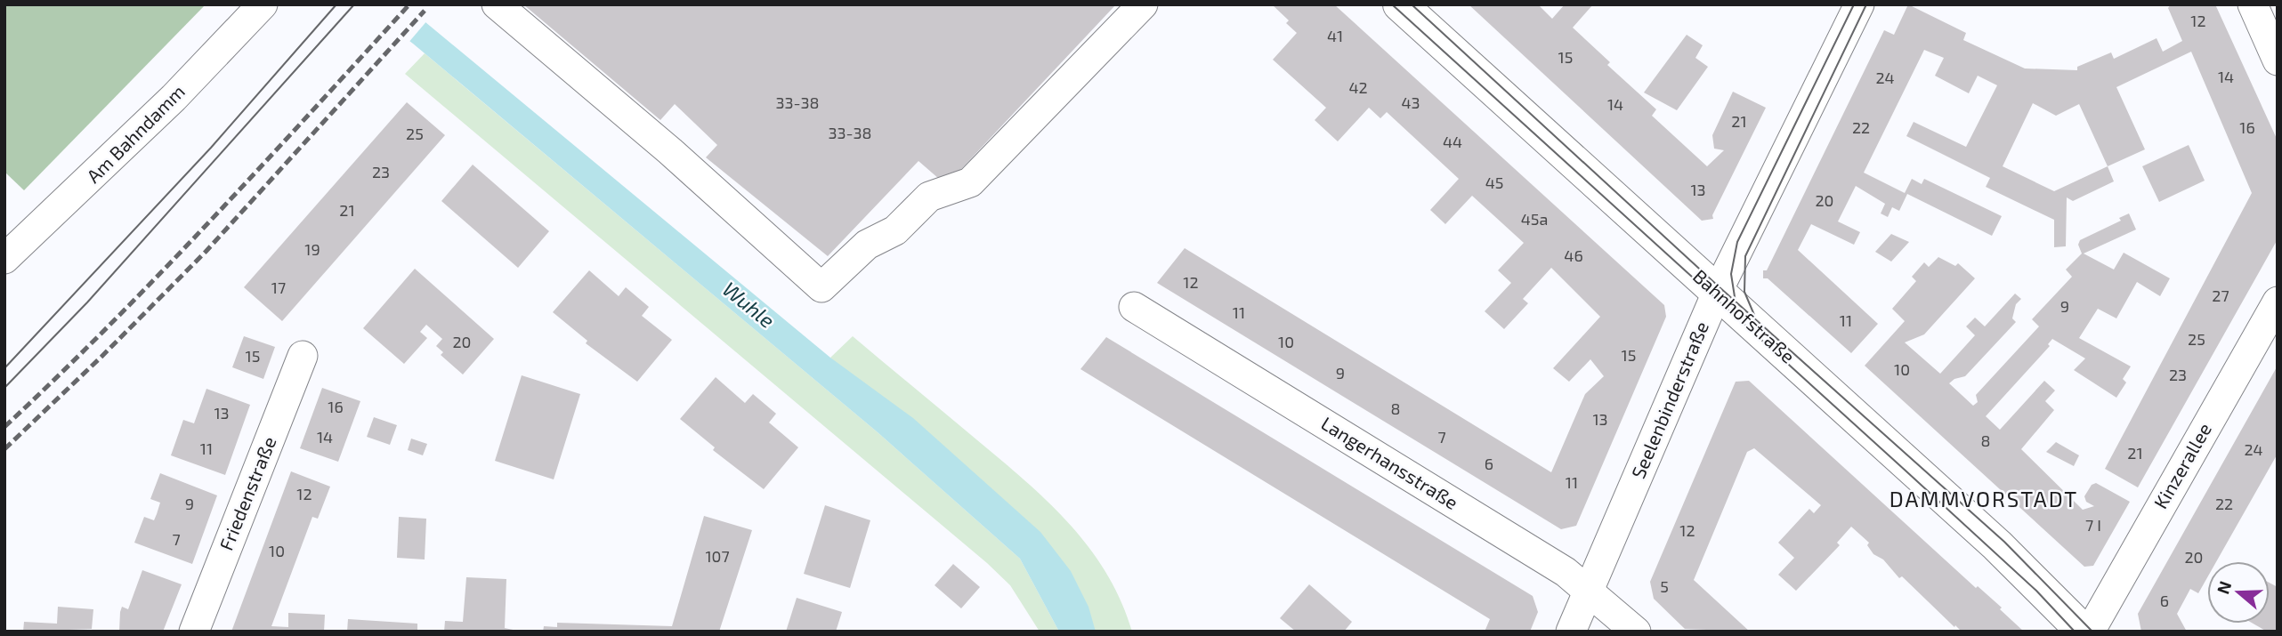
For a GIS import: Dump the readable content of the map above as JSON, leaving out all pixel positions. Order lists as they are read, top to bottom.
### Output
{
  "streets": {
    "main road": ["Bahnhofstraße"],
    "street": [
      "Am Bahndamm",
      "Seelenbinderstraße",
      "Langerhansstraße",
      "Kinzerallee",
      "Friedenstraße"
    ]
  },
  "crossings": [
    ["Bahnhofstraße", "Seelenbinderstraße"],
    ["Seelenbinderstraße", "Langerhansstraße"]
  ],
  "districts": ["DAMMVORSTADT"],
  "water": ["Wuhle"],
  "house_numbers": [
    "12",
    "41",
    "15",
    "14",
    "24",
    "42",
    "33-38",
    "43",
    "14",
    "21",
    "22",
    "16",
    "33-38",
    "25",
    "44",
    "23",
    "45",
    "13",
    "20",
    "21",
    "45a",
    "19",
    "46",
    "12",
    "17",
    "27",
    "9",
    "11",
    "11",
    "25",
    "20",
    "10",
    "15",
    "15",
    "10",
    "9",
    "23",
    "16",
    "8",
    "13",
    "13",
    "14",
    "7",
    "8",
    "11",
    "24",
    "21",
    "6",
    "11",
    "12",
    "9",
    "22",
    "7 I",
    "12",
    "7",
    "10",
    "107",
    "20",
    "5",
    "6"
  ],
  "north": "left"
}
